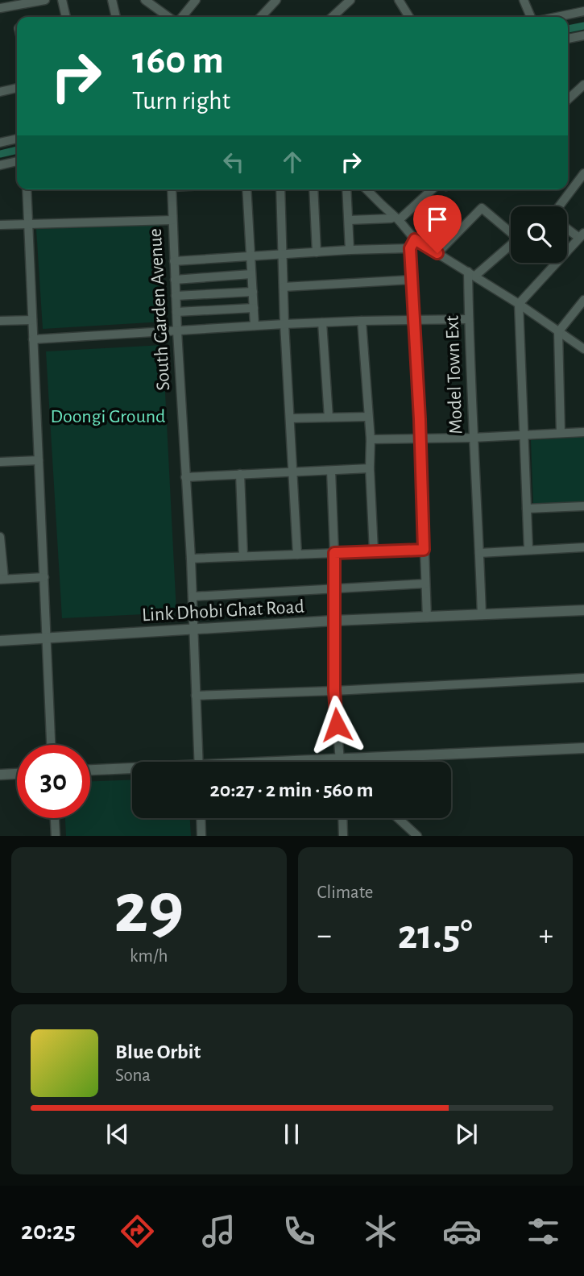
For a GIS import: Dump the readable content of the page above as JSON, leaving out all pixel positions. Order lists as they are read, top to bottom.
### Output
{
  "streets": {
    "street": ["South Garden Avenue", "Model Town Ext", "Link Dhobi Ghat Road"]
  },
  "crossings": [
    ["South Garden Avenue", "Link Dhobi Ghat Road"],
    ["Model Town Ext", "Link Dhobi Ghat Road"]
  ],
  "parks": ["Doongi Ground"],
  "page": {
    "turn": ["160 m", "Turn right"],
    "limit": "30",
    "trip": "20:27 · 2 min · 560 m",
    "tile": [
      ["29", "km/h"],
      "Climate"
    ],
    "heat": ["−", "21.5°", "+"],
    "song": ["Blue Orbit", "Sona"],
    "tabs": "20:25"
  }
}
